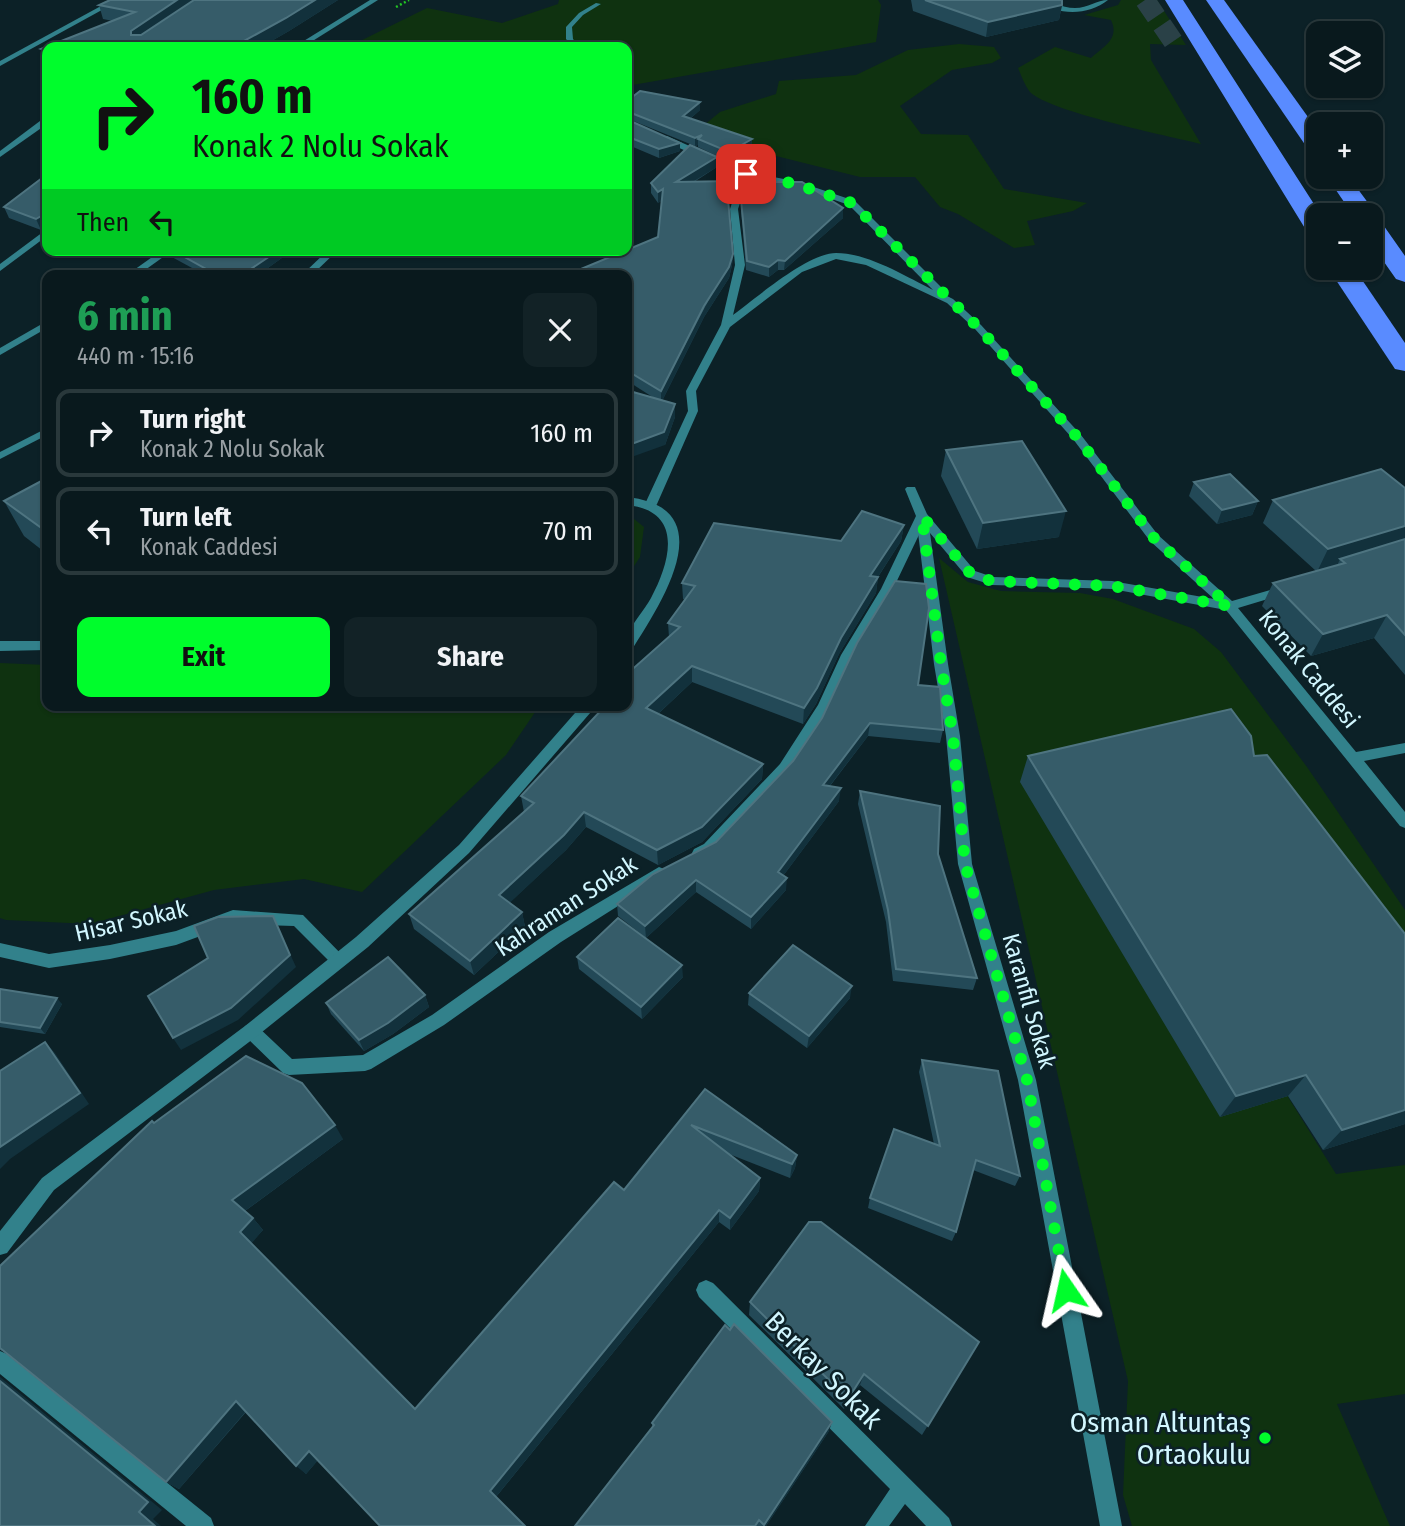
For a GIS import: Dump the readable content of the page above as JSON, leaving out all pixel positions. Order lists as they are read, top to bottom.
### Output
{
  "streets": {
    "street": [
      "Konak Caddesi",
      "Kahraman Sokak",
      "Hisar Sokak",
      "Karanfil Sokak",
      "Berkay Sokak"
    ]
  },
  "crossings": [
    ["Kahraman Sokak", "Karanfil Sokak"]
  ],
  "places": ["Osman Altuntaş Ortaokulu"],
  "page": {
    "map_buttons": ["+", "−"],
    "turn": ["160 m", "Konak 2 Nolu Sokak"],
    "then": "Then",
    "heading": ["6 min", "440 m · 15:16"],
    "list": [
      {
        "name": "Turn right",
        "note": "Konak 2 Nolu Sokak",
        "value": "160 m"
      },
      {
        "name": "Turn left",
        "note": "Konak Caddesi",
        "value": "70 m"
      }
    ],
    "buttons": ["Exit", "Share"]
  }
}
